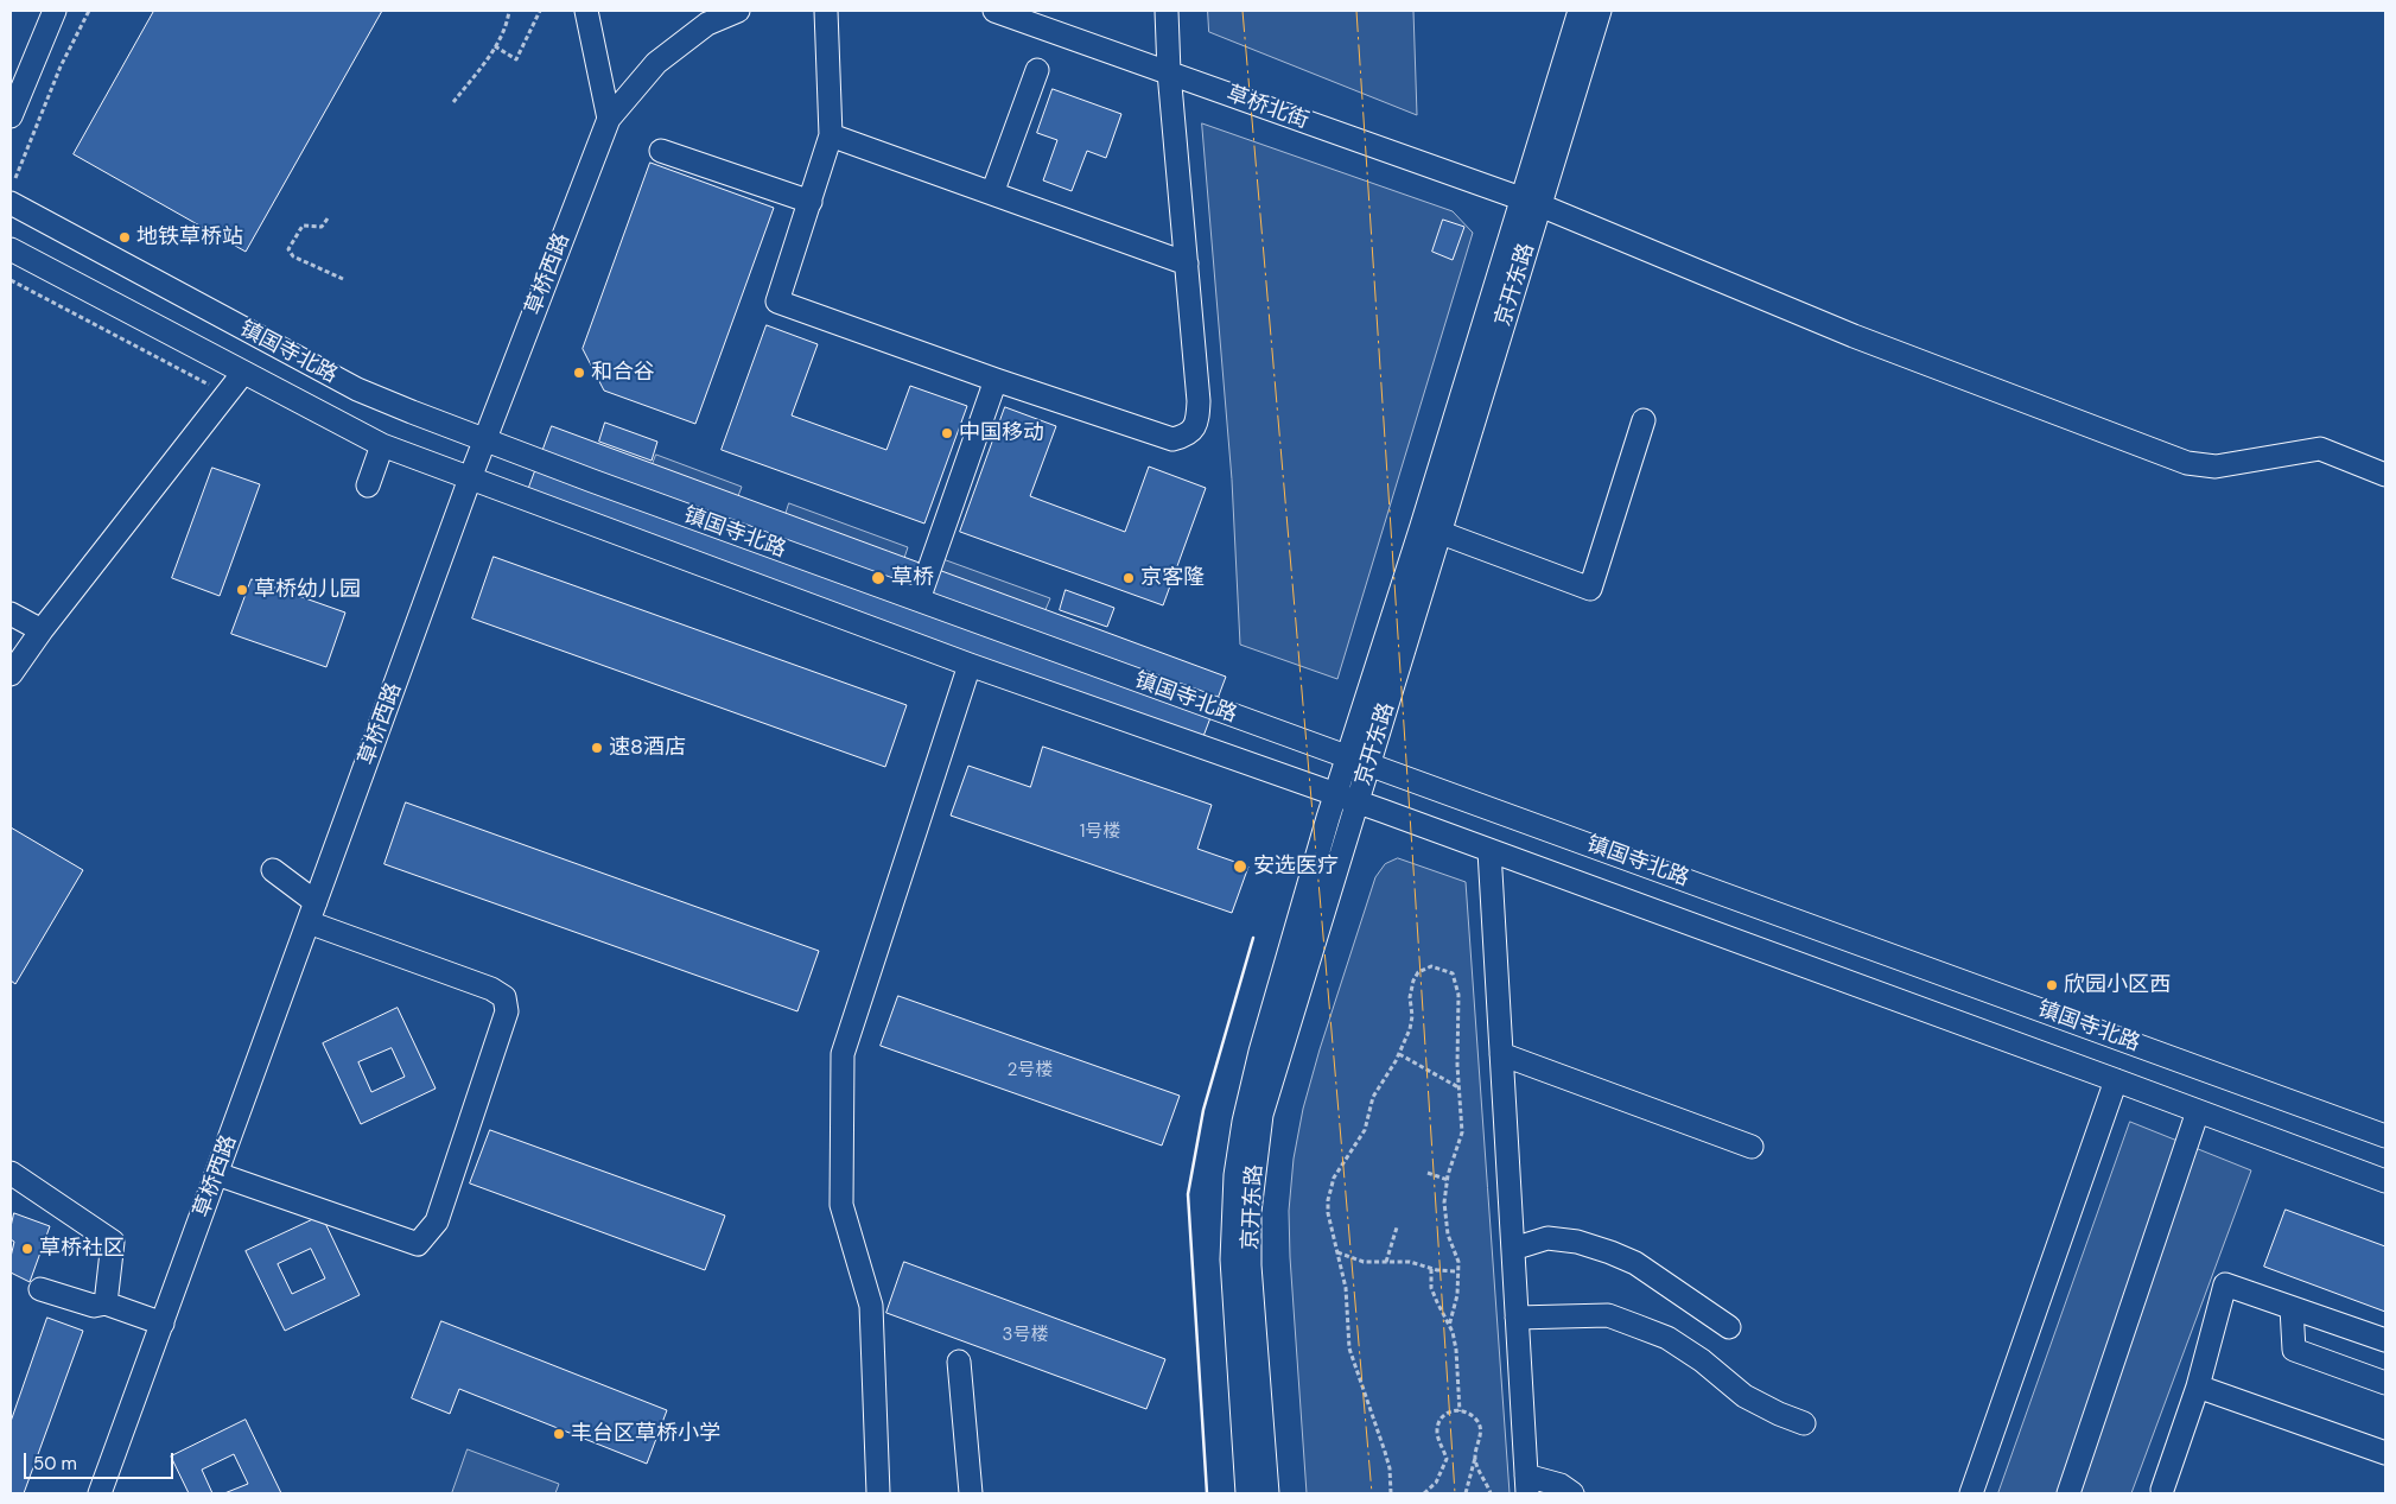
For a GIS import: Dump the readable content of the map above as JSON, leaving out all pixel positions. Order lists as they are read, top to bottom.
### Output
{
  "streets": {
    "street": [
      "草桥北街",
      "草桥西路",
      "京开东路",
      "镇国寺北路"
    ]
  },
  "crossings": [
    ["草桥北街", "京开东路"],
    ["草桥西路", "镇国寺北路"],
    ["京开东路", "镇国寺北路"]
  ],
  "places": [
    "地铁草桥站",
    "和合谷",
    "中国移动",
    "草桥",
    "京客隆",
    "草桥幼儿园",
    "速8酒店",
    "安选医疗",
    "欣园小区西",
    "草桥社区",
    "丰台区草桥小学"
  ],
  "house_numbers": ["1号楼", "2号楼", "3号楼"],
  "scale_bar": "50 m"
}
